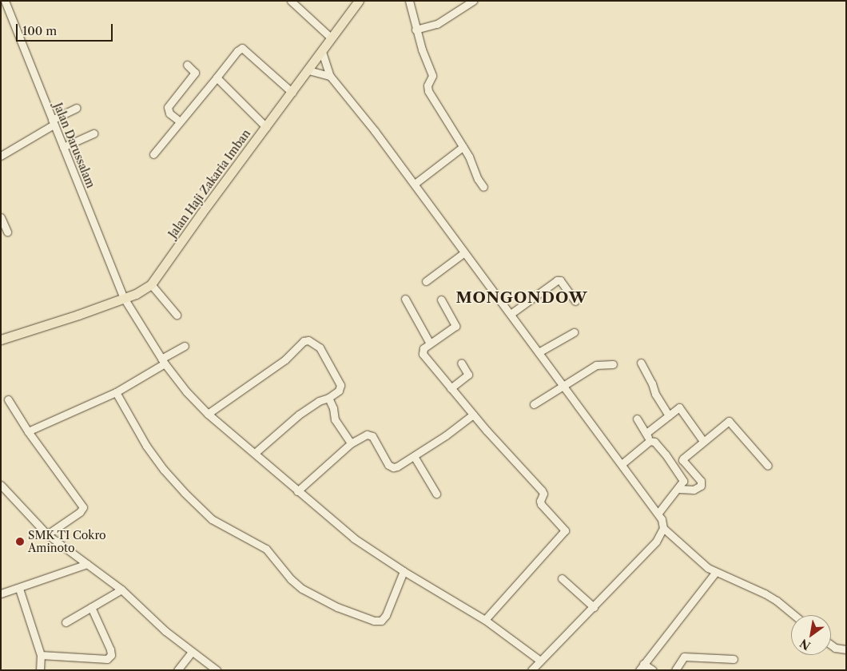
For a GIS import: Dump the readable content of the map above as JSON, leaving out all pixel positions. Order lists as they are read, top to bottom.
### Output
{
  "streets": {
    "main road": ["Jalan Haji Zakaria Imban"],
    "street": ["Jalan Darussalam"]
  },
  "crossings": [
    ["Jalan Darussalam", "Jalan Haji Zakaria Imban"]
  ],
  "districts": ["MONGONDOW"],
  "places": ["SMK TI Cokro Aminoto"],
  "scale_bar": "100 m",
  "north": "bottom left"
}
